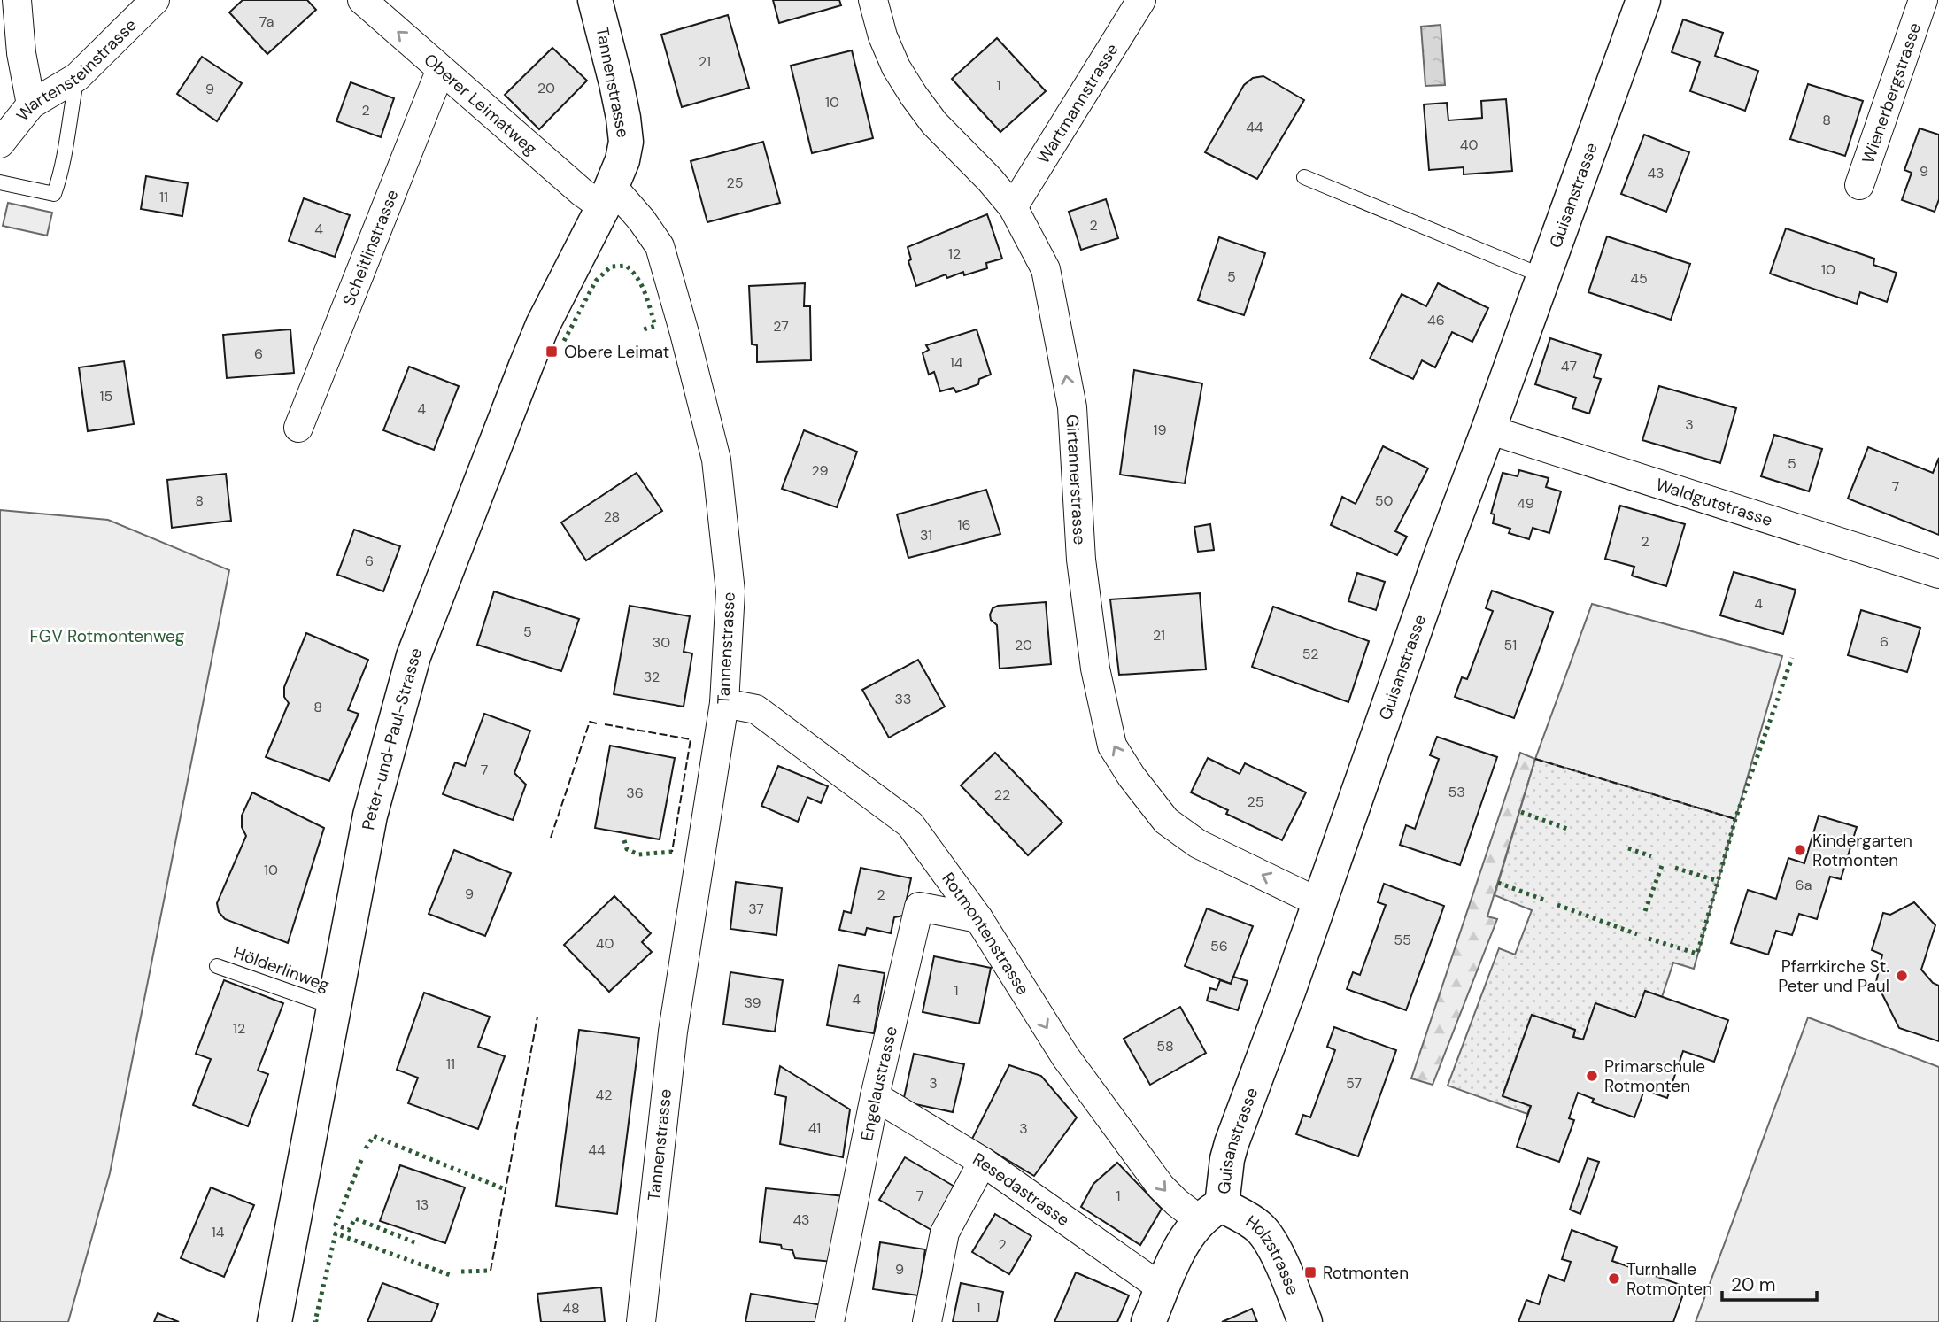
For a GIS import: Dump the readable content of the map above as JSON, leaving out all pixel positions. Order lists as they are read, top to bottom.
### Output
{
  "streets": {
    "street": [
      "Wartensteinstrasse",
      "Tannenstrasse",
      "Wienerbergstrasse",
      "Wartmannstrasse",
      "Oberer Leimatweg",
      "Guisanstrasse",
      "Scheitlinstrasse",
      "Girtannerstrasse",
      "Waldgutstrasse",
      "Peter-und-Paul-Strasse",
      "Rotmontenstrasse",
      "Engelaustrasse",
      "Resedastrasse",
      "Holzstrasse"
    ],
    "lane": ["Hölderlinweg"]
  },
  "crossings": [
    ["Tannenstrasse", "Oberer Leimatweg"],
    ["Tannenstrasse", "Peter-und-Paul-Strasse"],
    ["Tannenstrasse", "Rotmontenstrasse"],
    ["Wartmannstrasse", "Girtannerstrasse"],
    ["Oberer Leimatweg", "Scheitlinstrasse"],
    ["Oberer Leimatweg", "Peter-und-Paul-Strasse"],
    ["Guisanstrasse", "Girtannerstrasse"],
    ["Guisanstrasse", "Waldgutstrasse"],
    ["Guisanstrasse", "Rotmontenstrasse"],
    ["Guisanstrasse", "Resedastrasse"],
    ["Guisanstrasse", "Holzstrasse"],
    ["Peter-und-Paul-Strasse", "Hölderlinweg"],
    ["Rotmontenstrasse", "Engelaustrasse"],
    ["Rotmontenstrasse", "Holzstrasse"],
    ["Engelaustrasse", "Resedastrasse"]
  ],
  "one_way": ["Girtannerstrasse", "Rotmontenstrasse"],
  "parks": ["FGV Rotmontenweg"],
  "places": {
    "transit": ["Obere Leimat", "Rotmonten"],
    "other": [
      "Kindergarten Rotmonten",
      "Pfarrkirche St. Peter und Paul",
      "Primarschule Rotmonten",
      "Turnhalle Rotmonten"
    ]
  },
  "house_numbers": [
    "7a",
    "21",
    "1",
    "20",
    "9",
    "10",
    "2",
    "8",
    "44",
    "40",
    "9",
    "43",
    "25",
    "11",
    "2",
    "4",
    "12",
    "10",
    "5",
    "45",
    "46",
    "27",
    "6",
    "14",
    "47",
    "15",
    "4",
    "3",
    "19",
    "5",
    "29",
    "7",
    "8",
    "50",
    "49",
    "28",
    "16",
    "31",
    "2",
    "6",
    "4",
    "5",
    "21",
    "6",
    "30",
    "20",
    "51",
    "52",
    "32",
    "33",
    "8",
    "7",
    "53",
    "36",
    "22",
    "25",
    "10",
    "6a",
    "9",
    "2",
    "37",
    "55",
    "40",
    "56",
    "1",
    "4",
    "39",
    "12",
    "58",
    "11",
    "3",
    "57",
    "42",
    "41",
    "3",
    "44",
    "7",
    "1",
    "13",
    "43",
    "14",
    "2",
    "9",
    "1",
    "48"
  ],
  "scale_bar": "20 m"
}
